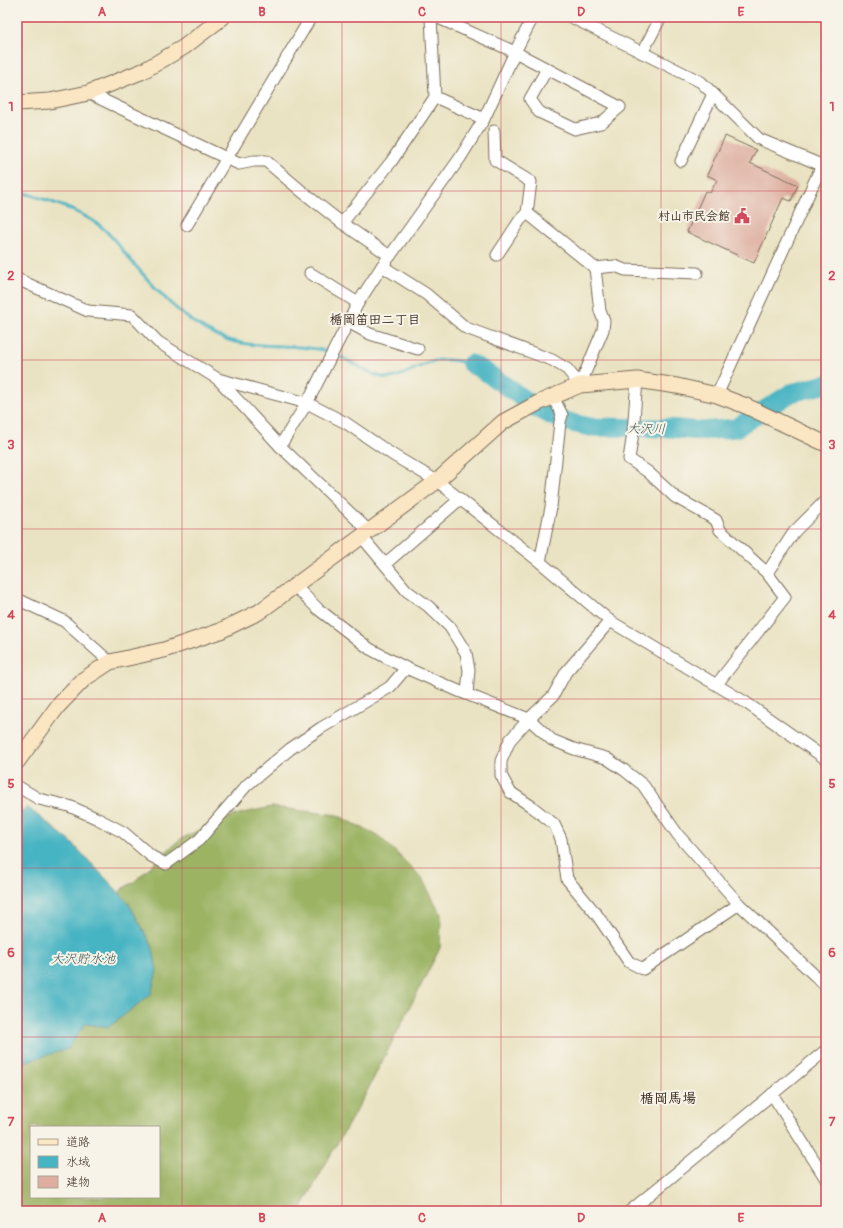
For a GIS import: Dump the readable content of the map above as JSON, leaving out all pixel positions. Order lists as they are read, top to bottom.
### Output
{
  "districts": ["楯岡笛田二丁目", "楯岡馬場"],
  "water": ["大沢川", "大沢貯水池"],
  "places": {
    "public building": ["村山市民会館"]
  },
  "legend": ["道路", "水域", "建物"],
  "grid": {
    "columns": [
      "A",
      "B",
      "C",
      "D",
      "E"
    ],
    "rows": [
      "1",
      "2",
      "3",
      "4",
      "5",
      "6",
      "7"
    ]
  }
}
